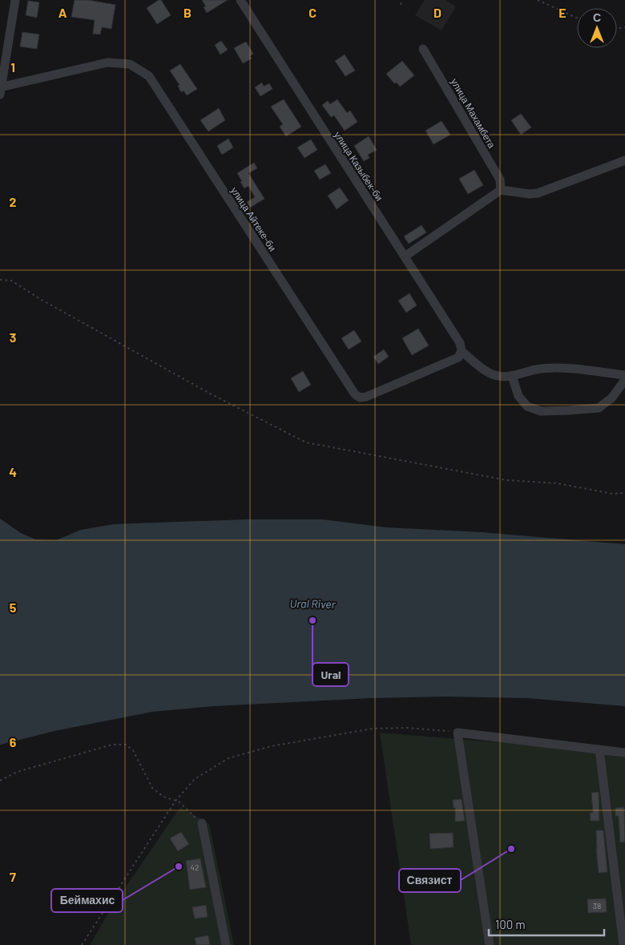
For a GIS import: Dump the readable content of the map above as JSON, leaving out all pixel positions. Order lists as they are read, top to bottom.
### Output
{
  "streets": {
    "street": ["улица Махамбета", "улица Казыбек-би", "улица Айтеке-би"]
  },
  "crossings": [
    ["улица Казыбек-би", "улица Айтеке-би"]
  ],
  "water": ["Ural River"],
  "places": ["Ural", "Связист", "Беймахис"],
  "house_numbers": ["42", "38"],
  "scale_bar": "100 m",
  "north": "top",
  "grid": {
    "columns": [
      "A",
      "B",
      "C",
      "D",
      "E"
    ],
    "rows": [
      "1",
      "2",
      "3",
      "4",
      "5",
      "6",
      "7"
    ]
  }
}
